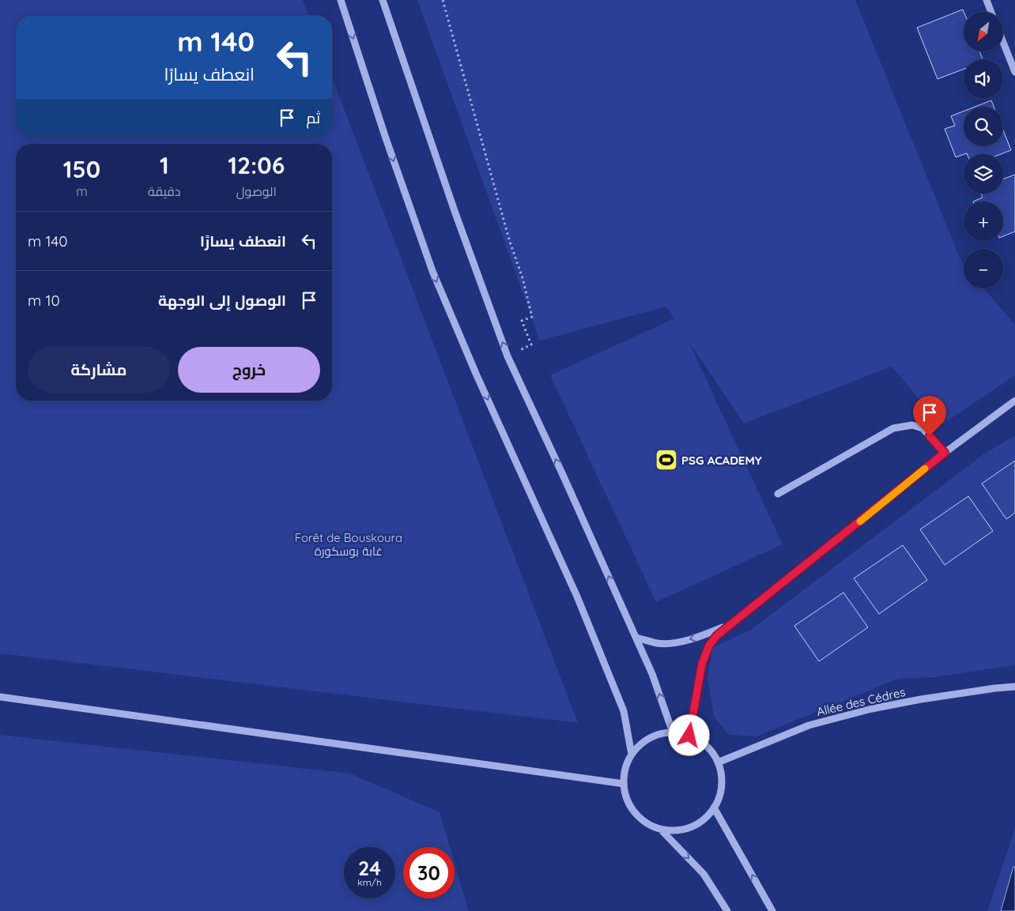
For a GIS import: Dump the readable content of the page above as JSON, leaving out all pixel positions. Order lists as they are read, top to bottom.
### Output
{
  "streets": {
    "street": ["Allée des Cédres"]
  },
  "parks": ["Forêt de Bouskoura غابة بوسكورة"],
  "places": {
    "sports": ["PSG ACADEMY"]
  },
  "north": "bottom left",
  "page": {
    "map_buttons": ["+", "−"],
    "turn": ["140 m", "انعطف يسارًا"],
    "then": "ثم",
    "eta": [
      "12:06",
      "الوصول",
      "1",
      "دقيقة",
      "150",
      "m"
    ],
    "list": [
      {
        "name": "انعطف يسارًا",
        "value": "140 m"
      },
      {
        "name": "الوصول إلى الوجهة",
        "value": "10 m"
      }
    ],
    "buttons": ["خروج", "مشاركة"],
    "speed": "24 km/h",
    "limit": "30"
  }
}
